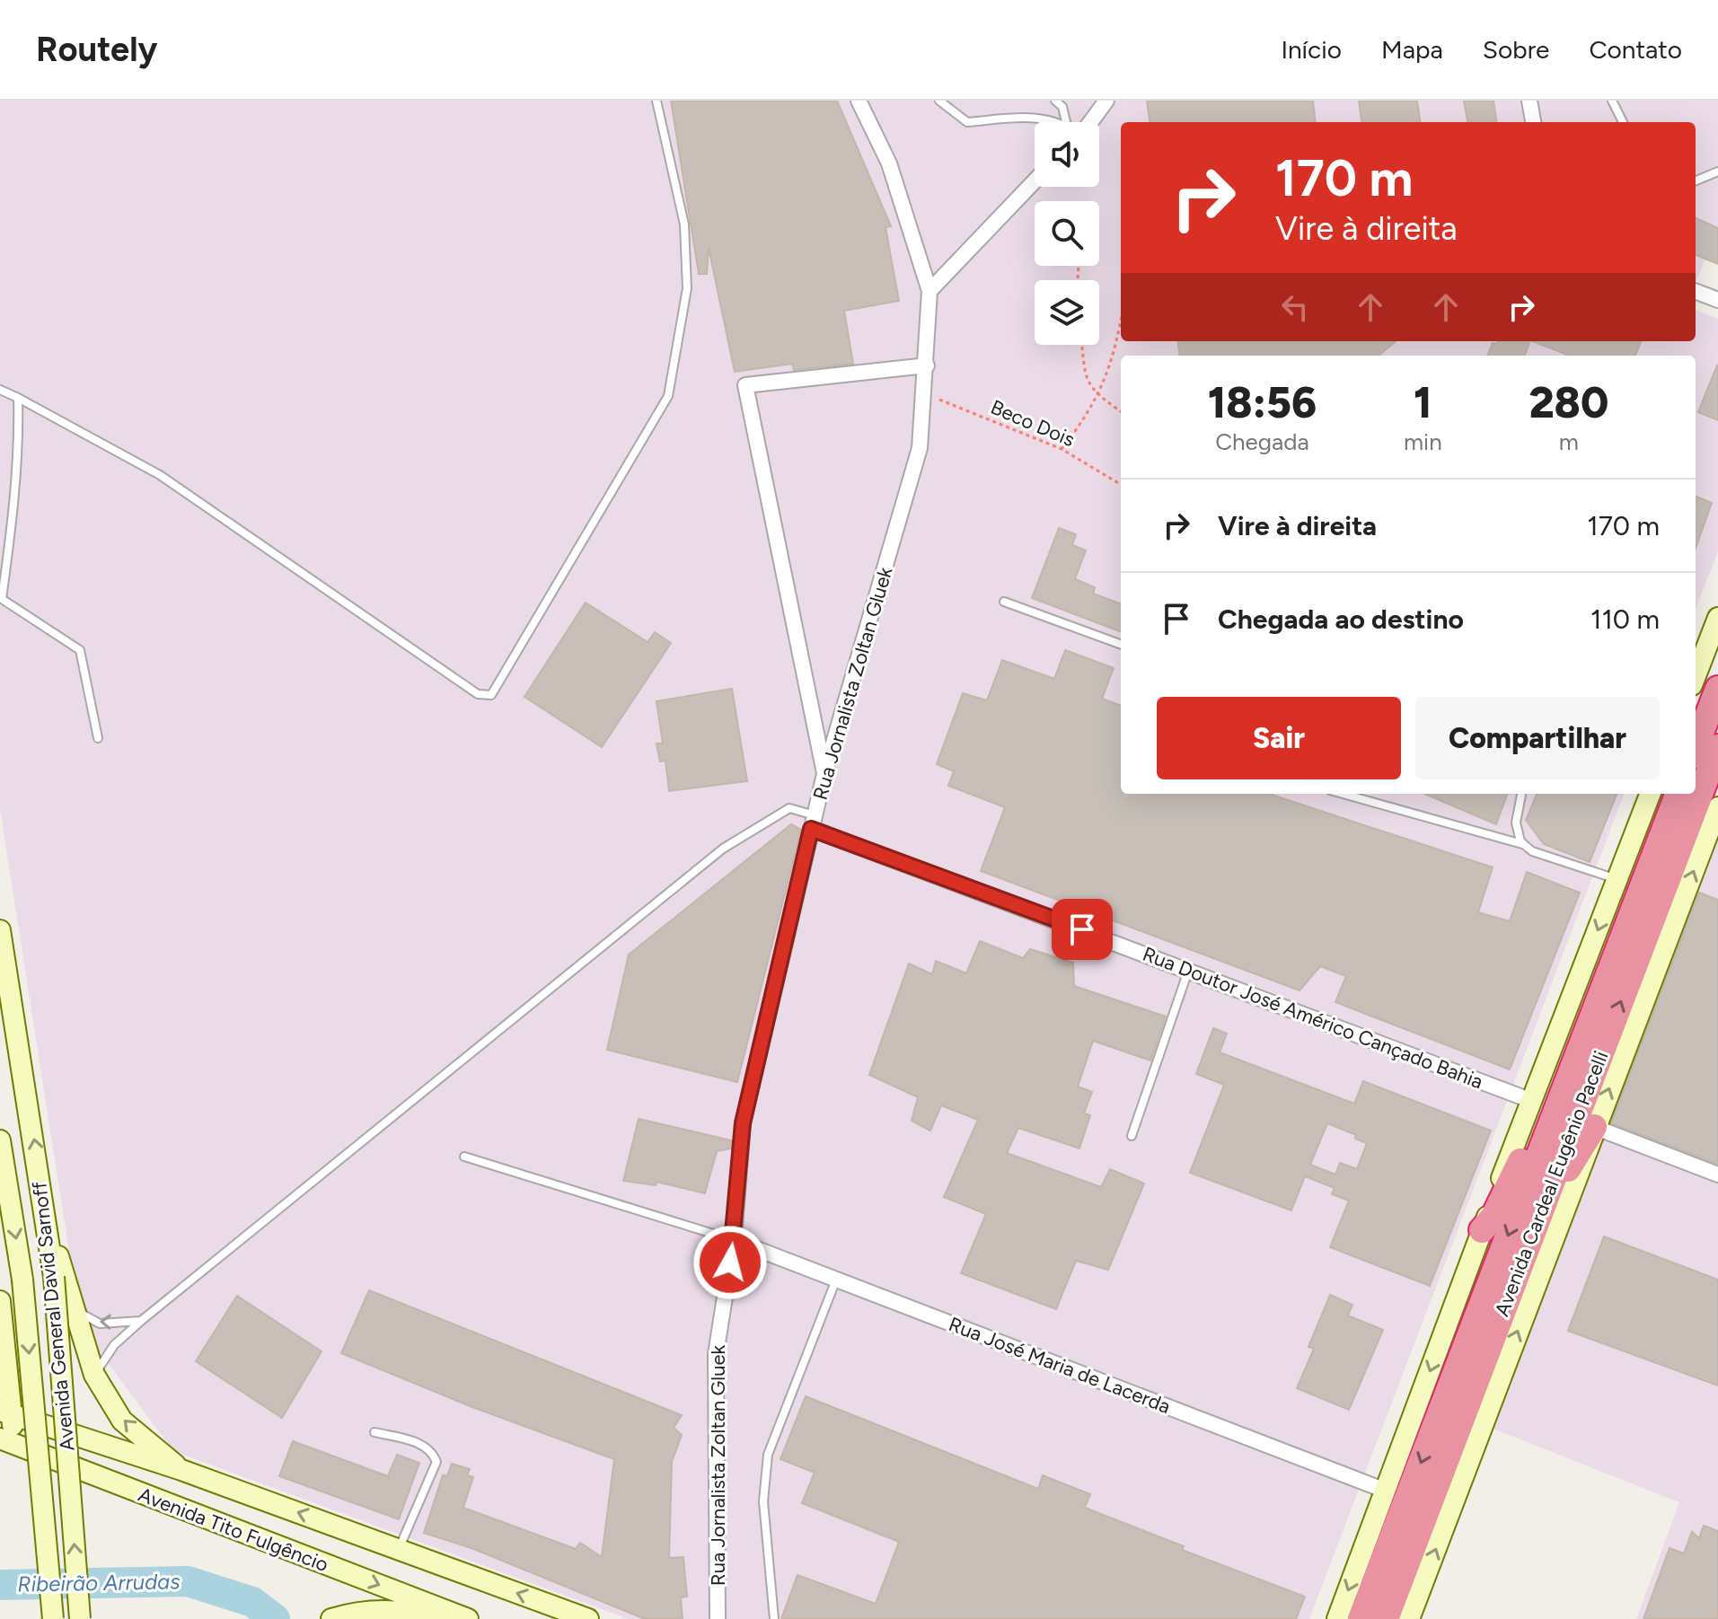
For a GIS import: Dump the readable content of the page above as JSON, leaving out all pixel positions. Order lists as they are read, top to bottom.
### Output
{
  "streets": {
    "highway": ["Avenida Cardeal Eugênio Pacelli"],
    "main road": ["Avenida General David Sarnoff", "Avenida Tito Fulgêncio"],
    "street": ["Rua Jornalista Zoltan Gluek", "Rua Doutor José Américo Cançado Bahia", "Rua José Maria de Lacerda"],
    "path": ["Beco Dois"]
  },
  "crossings": [
    ["Beco Dois", "Rua Jornalista Zoltan Gluek"],
    ["Rua Jornalista Zoltan Gluek", "Rua Doutor José Américo Cançado Bahia"],
    ["Rua Jornalista Zoltan Gluek", "Rua José Maria de Lacerda"]
  ],
  "water": ["Ribeirão Arrudas"],
  "page": {
    "header": "Routely",
    "nav": [
      "Início",
      "Mapa",
      "Sobre",
      "Contato"
    ],
    "turn": ["170 m", "Vire à direita"],
    "eta": [
      "18:56",
      "Chegada",
      "1",
      "min",
      "280",
      "m"
    ],
    "list": [
      {
        "name": "Vire à direita",
        "value": "170 m"
      },
      {
        "name": "Chegada ao destino",
        "value": "110 m"
      }
    ],
    "buttons": ["Sair", "Compartilhar"]
  }
}
